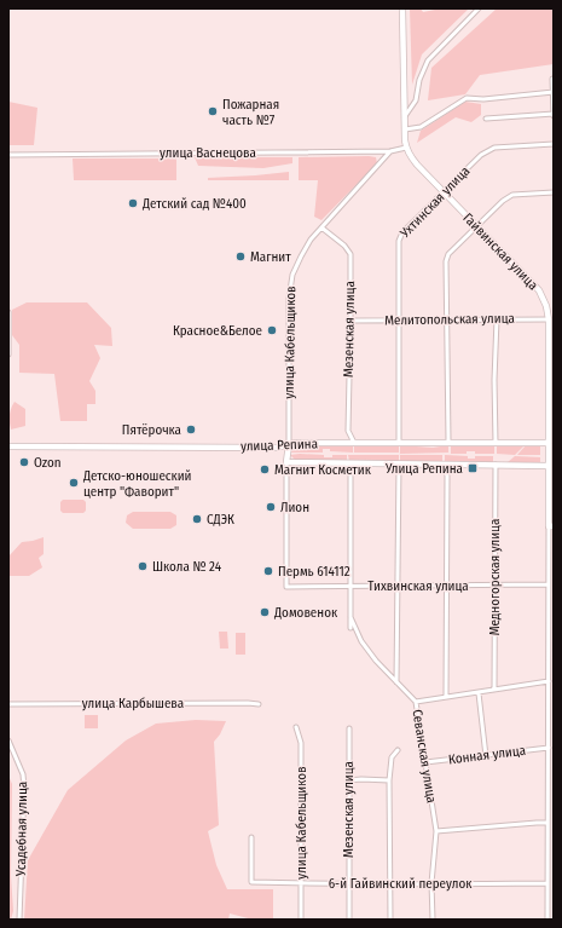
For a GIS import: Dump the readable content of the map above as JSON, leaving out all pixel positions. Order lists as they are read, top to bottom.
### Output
{
  "streets": {
    "street": [
      "улица Васнецова",
      "Ухтинская улица",
      "Гайвинская улица",
      "Мелитопольская улица",
      "Мезенская улица",
      "улица Кабельщиков",
      "улица Репина",
      "Медногорская улица",
      "Тихвинская улица",
      "улица Карбышева",
      "Конная улица",
      "Севанская улица",
      "Усадебная улица",
      "6-й Гайвинский переулок"
    ]
  },
  "crossings": [
    ["улица Васнецова", "Гайвинская улица"],
    ["улица Васнецова", "улица Кабельщиков"],
    ["Ухтинская улица", "Гайвинская улица"],
    ["Ухтинская улица", "Мелитопольская улица"],
    ["Ухтинская улица", "улица Репина"],
    ["Гайвинская улица", "Мелитопольская улица"],
    ["Гайвинская улица", "улица Репина"],
    ["Гайвинская улица", "Тихвинская улица"],
    ["Гайвинская улица", "Конная улица"],
    ["Гайвинская улица", "6-й Гайвинский переулок"],
    ["Мелитопольская улица", "Мезенская улица"],
    ["Мезенская улица", "улица Кабельщиков"],
    ["Мезенская улица", "6-й Гайвинский переулок"],
    ["улица Кабельщиков", "улица Репина"],
    ["улица Кабельщиков", "Тихвинская улица"],
    ["улица Кабельщиков", "6-й Гайвинский переулок"],
    ["улица Репина", "Медногорская улица"],
    ["Медногорская улица", "Тихвинская улица"],
    ["Конная улица", "Севанская улица"],
    ["Севанская улица", "6-й Гайвинский переулок"]
  ],
  "places": {
    "other": [
      "Пожарная часть №7",
      "Детский сад №400",
      "Магнит",
      "Красное&Белое",
      "Пятёрочка",
      "Ozon",
      "Магнит Косметик",
      "Детско-юношеский центр \"Фаворит\"",
      "Лион",
      "СДЭК",
      "Школа № 24",
      "Пермь 614112",
      "Домовенок"
    ],
    "transit": ["Улица Репина"]
  }
}
